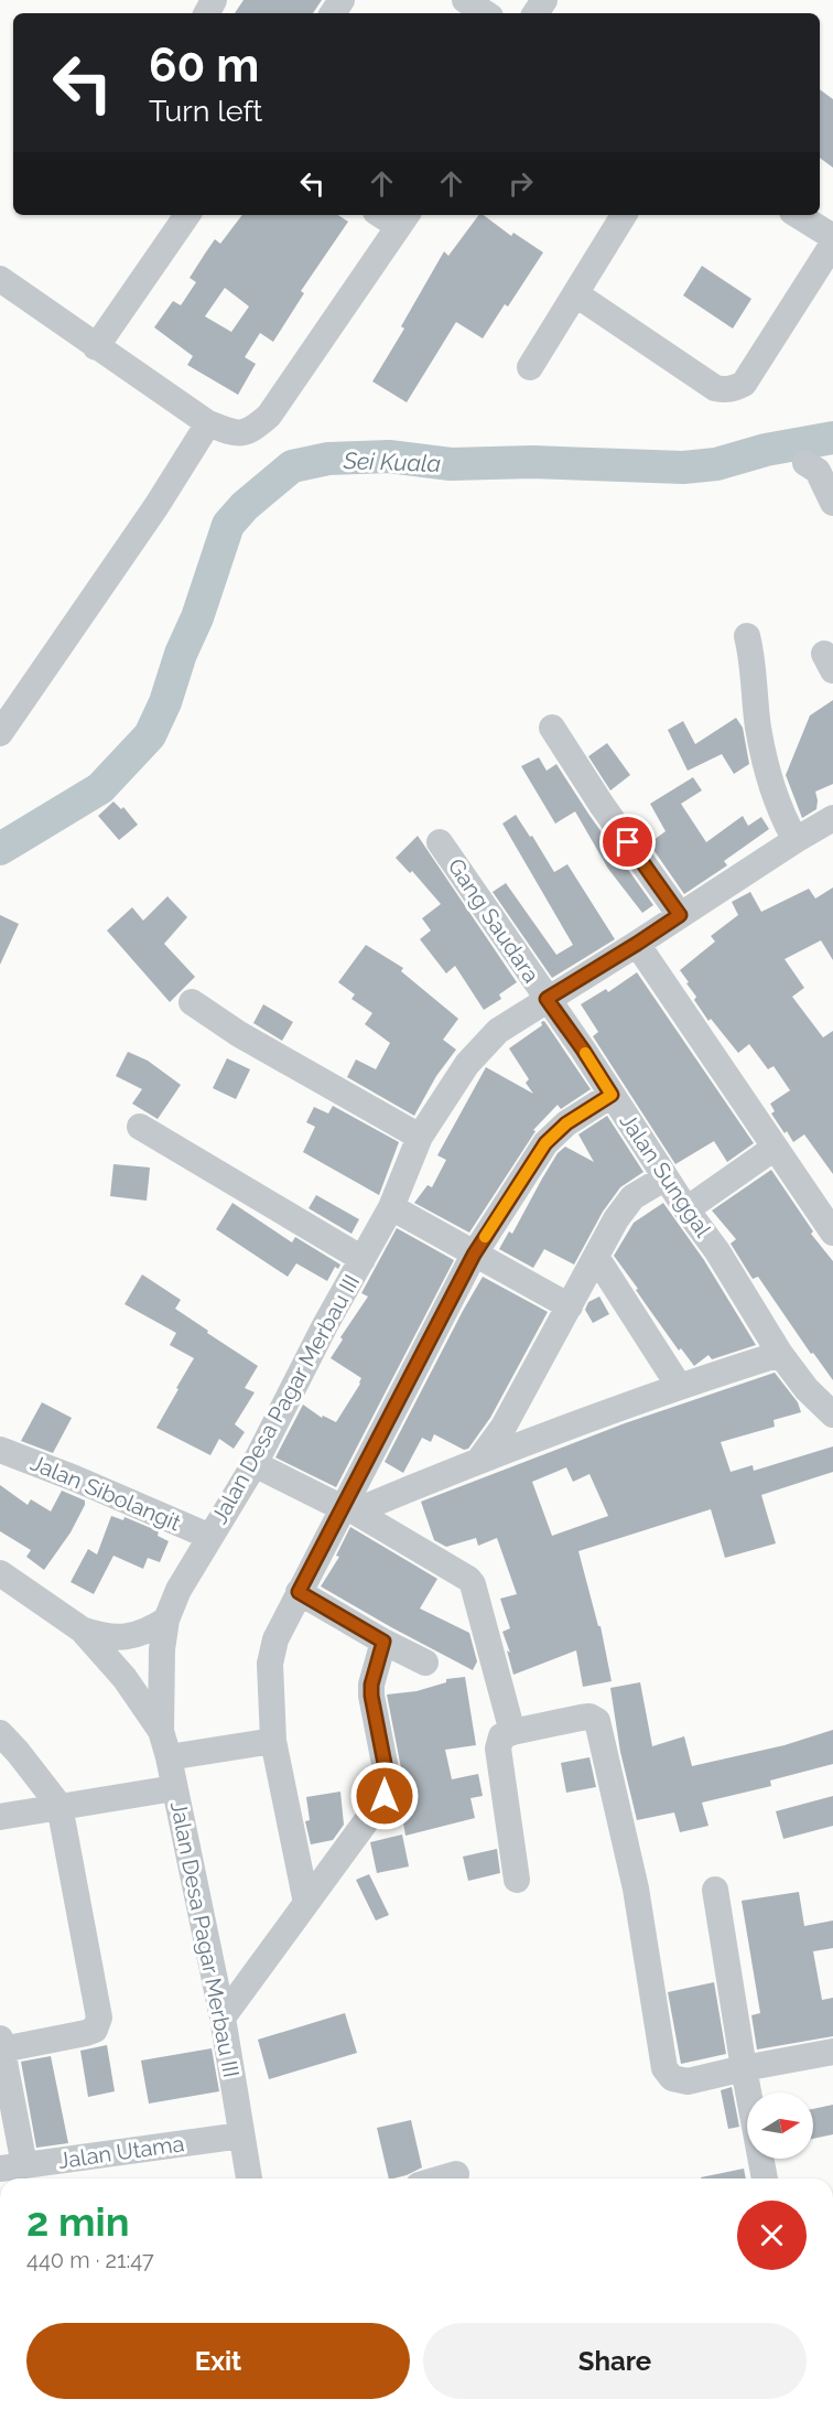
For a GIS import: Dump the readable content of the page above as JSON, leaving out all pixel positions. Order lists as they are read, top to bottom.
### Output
{
  "streets": {
    "street": [
      "Gang Saudara",
      "Jalan Sunggal",
      "Jalan Desa Pagar Merbau III",
      "Jalan Sibolangit",
      "Jalan Utama"
    ]
  },
  "crossings": [
    ["Gang Saudara", "Jalan Sunggal"],
    ["Gang Saudara", "Jalan Desa Pagar Merbau III"],
    ["Jalan Sunggal", "Jalan Desa Pagar Merbau III"],
    ["Jalan Desa Pagar Merbau III", "Jalan Sibolangit"],
    ["Jalan Desa Pagar Merbau III", "Jalan Utama"]
  ],
  "water": ["Sei Kuala"],
  "north": "right",
  "page": {
    "turn": ["60 m", "Turn left"],
    "heading": ["2 min", "440 m · 21:47"],
    "buttons": ["Exit", "Share"]
  }
}
